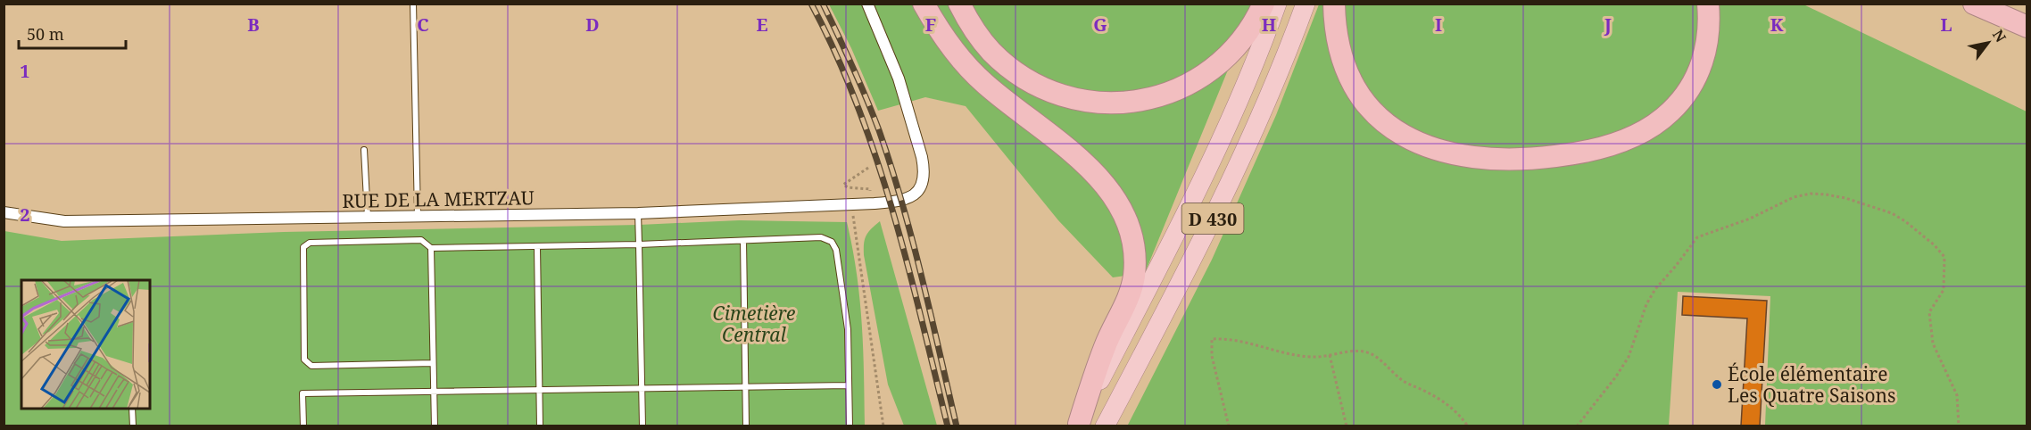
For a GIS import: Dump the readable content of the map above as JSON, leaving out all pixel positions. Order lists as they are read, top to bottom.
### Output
{
  "streets": {
    "highway": ["D 430"],
    "street": ["RUE DE LA MERTZAU"]
  },
  "parks": ["Cimetière Central"],
  "places": ["École élémentaire Les Quatre Saisons"],
  "scale_bar": "50 m",
  "north": "top right",
  "grid": {
    "columns": [
      "B",
      "C",
      "D",
      "E",
      "F",
      "G",
      "H",
      "I",
      "J",
      "K",
      "L"
    ],
    "rows": ["1", "2"]
  }
}
